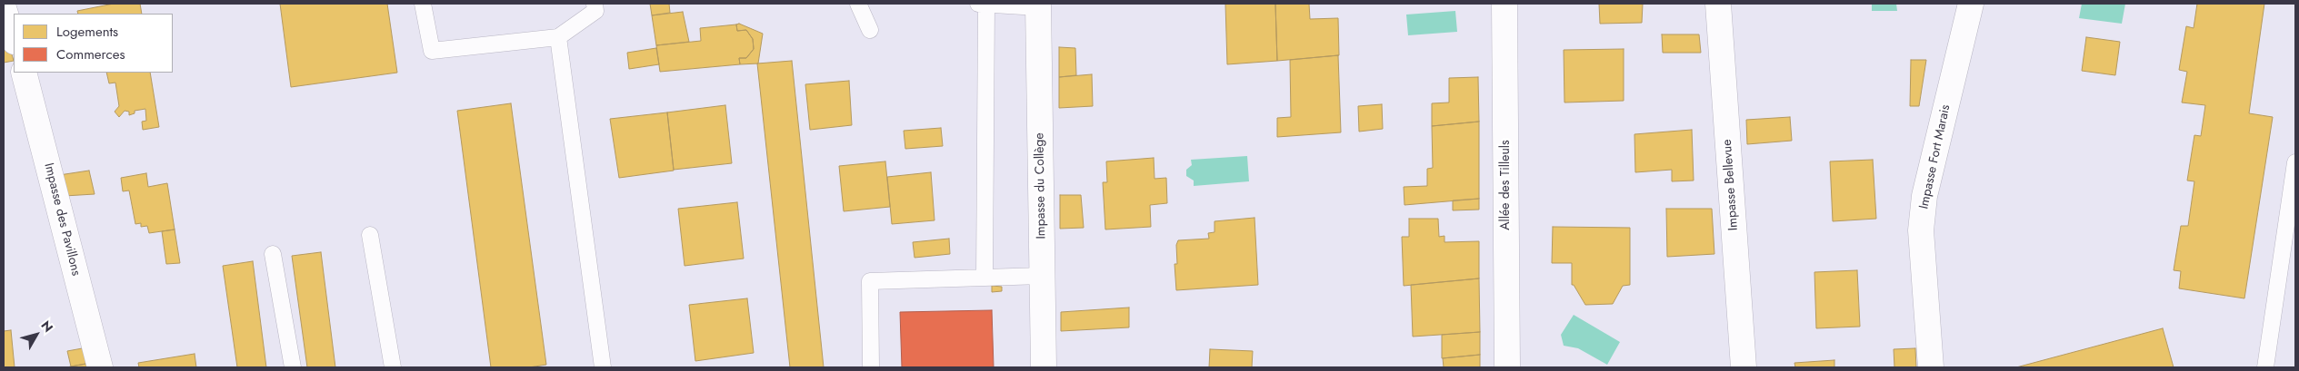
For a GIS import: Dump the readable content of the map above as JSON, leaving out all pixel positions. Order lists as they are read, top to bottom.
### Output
{
  "streets": {
    "street": [
      "Impasse Fort Marais",
      "Allée des Tilleuls",
      "Impasse Bellevue",
      "Impasse du Collège",
      "Impasse des Pavillons"
    ]
  },
  "legend": ["Logements", "Commerces"],
  "north": "top right"
}
